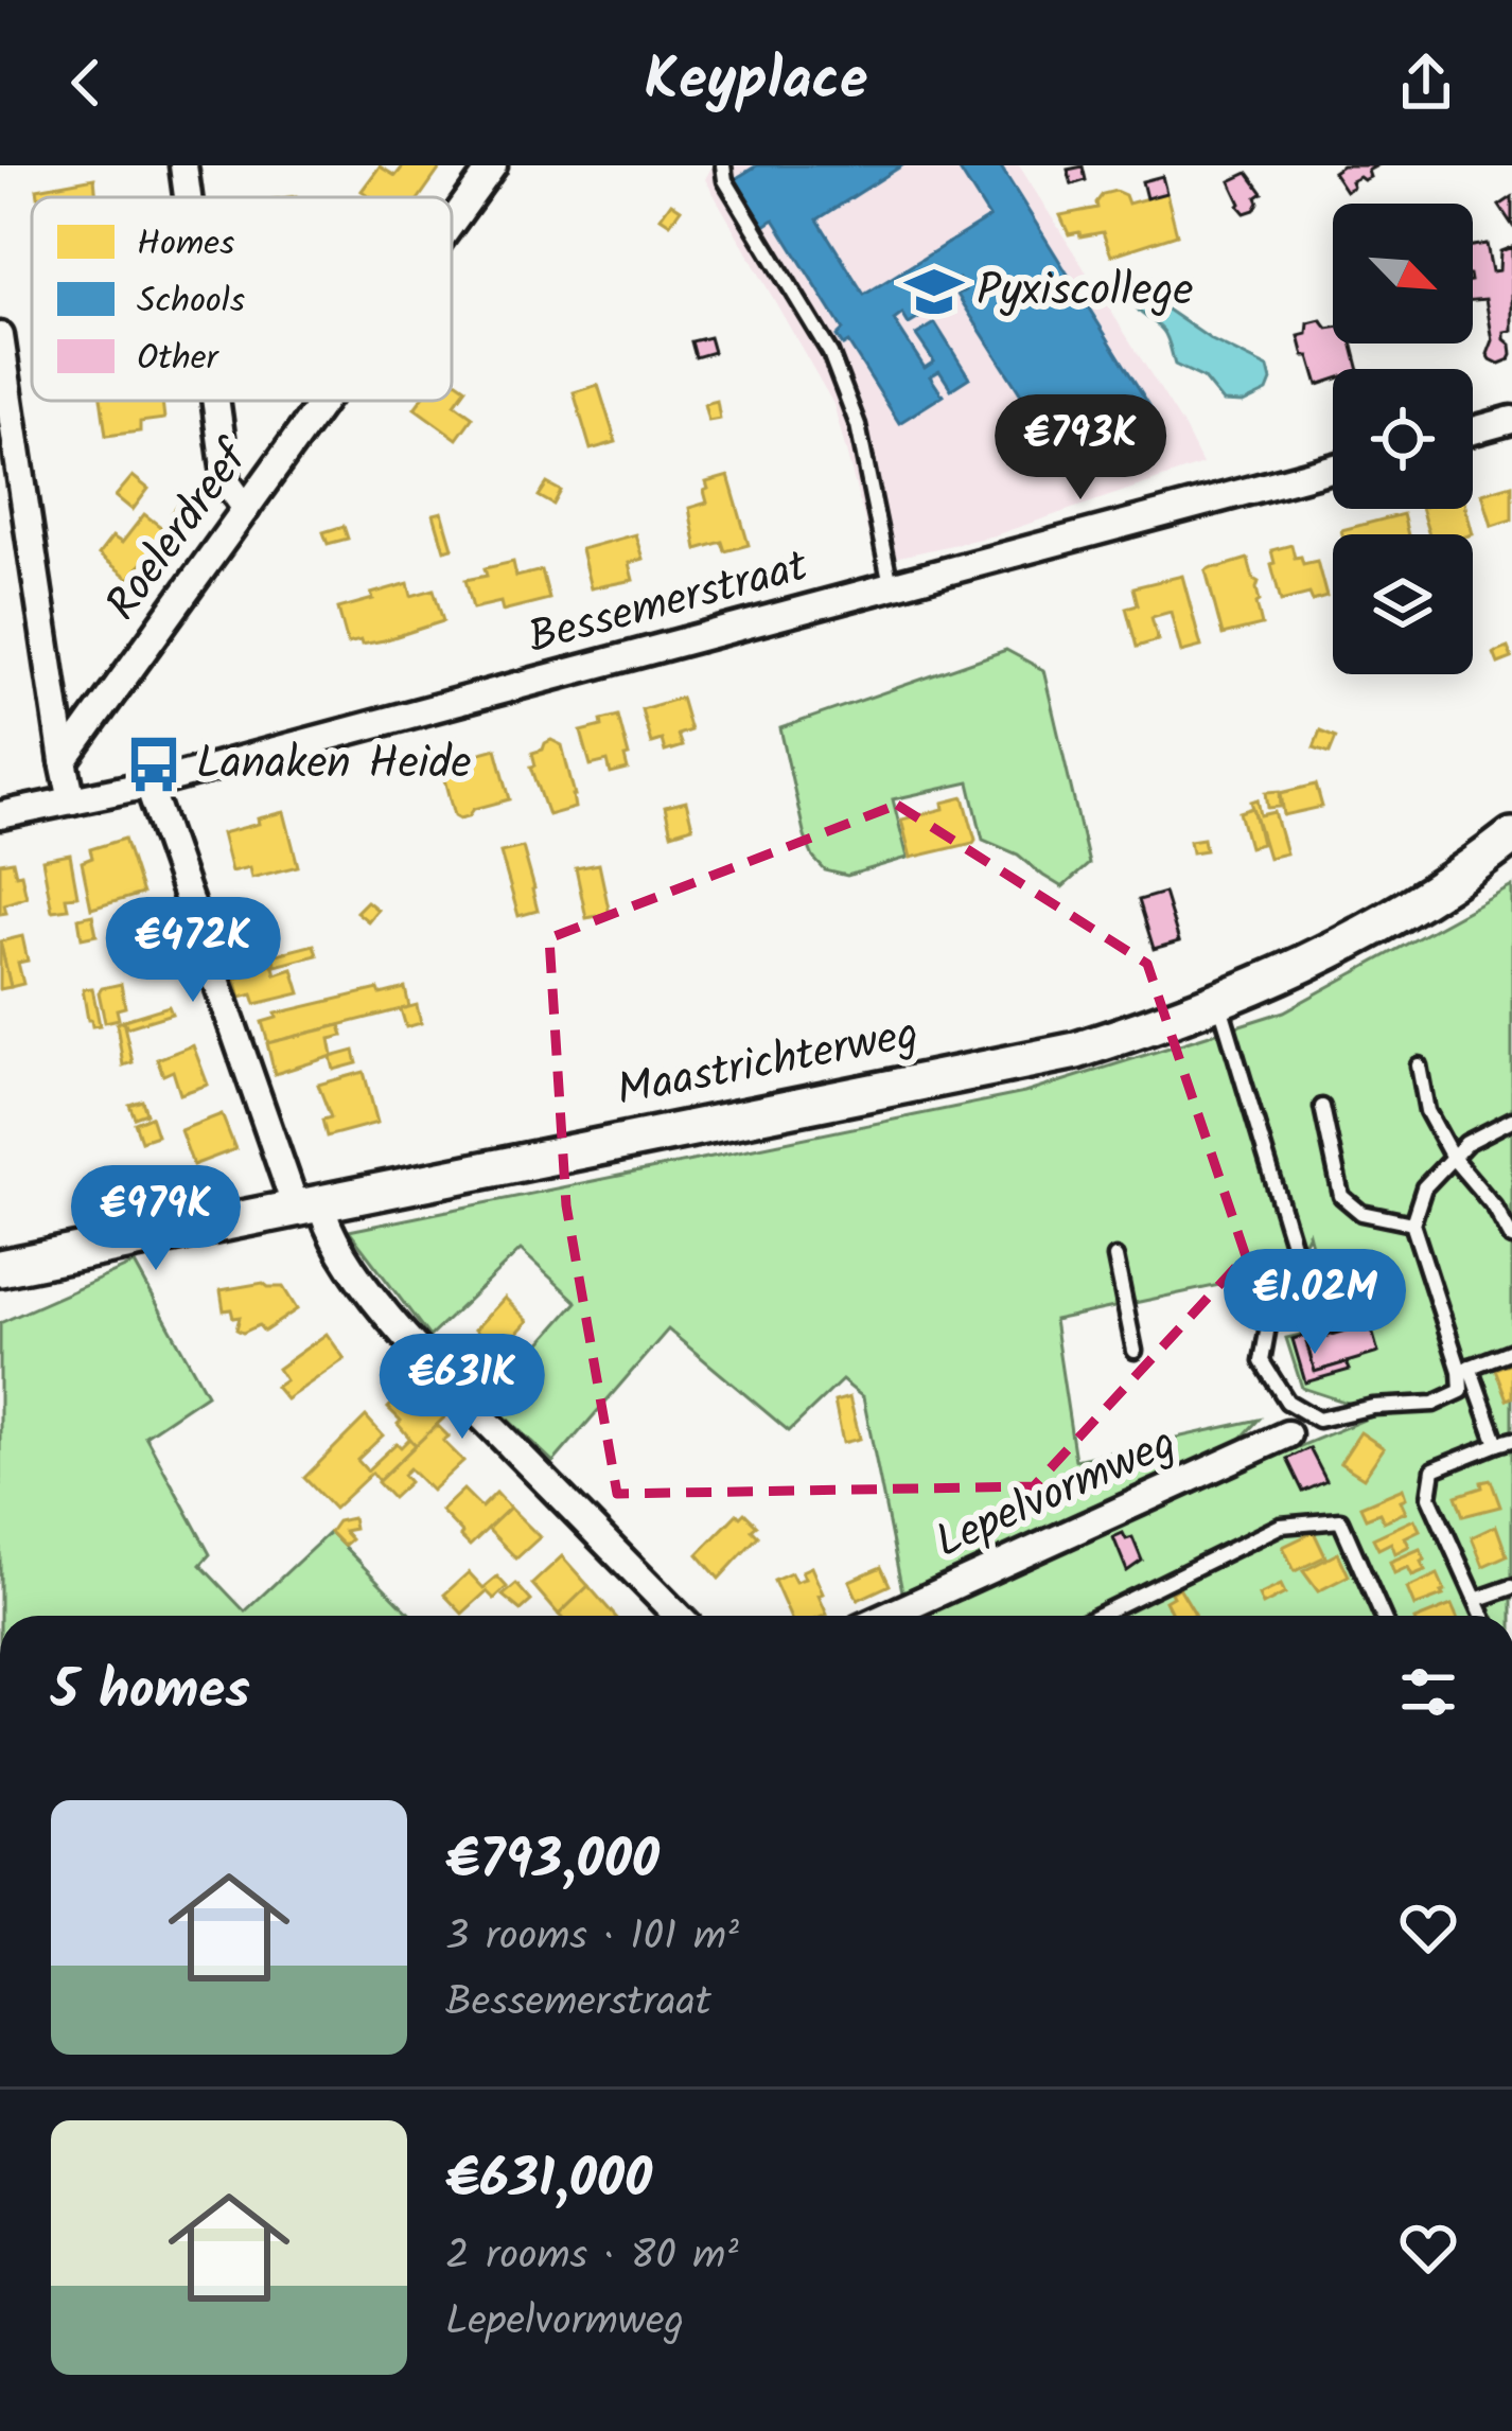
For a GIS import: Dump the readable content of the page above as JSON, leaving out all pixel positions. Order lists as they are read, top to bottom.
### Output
{
  "streets": {
    "main road": ["Maastrichterweg"],
    "street": ["Roelerdreef", "Bessemerstraat", "Lepelvormweg"]
  },
  "places": {
    "school or university": ["Pyxiscollege"],
    "bus stop": ["Lanaken Heide"]
  },
  "legend": ["Homes", "Schools", "Other"],
  "north": "bottom right",
  "page": {
    "header": "Keyplace",
    "price": [
      "€793K",
      "€472K",
      "€979K",
      "€1.02M",
      "€631K"
    ],
    "heading": "5 homes",
    "list": [
      {
        "name": "€793,000",
        "note": "3 rooms · 101 m² · Bessemerstraat"
      },
      {
        "name": "€631,000",
        "note": "2 rooms · 80 m² · Lepelvormweg"
      }
    ]
  }
}
